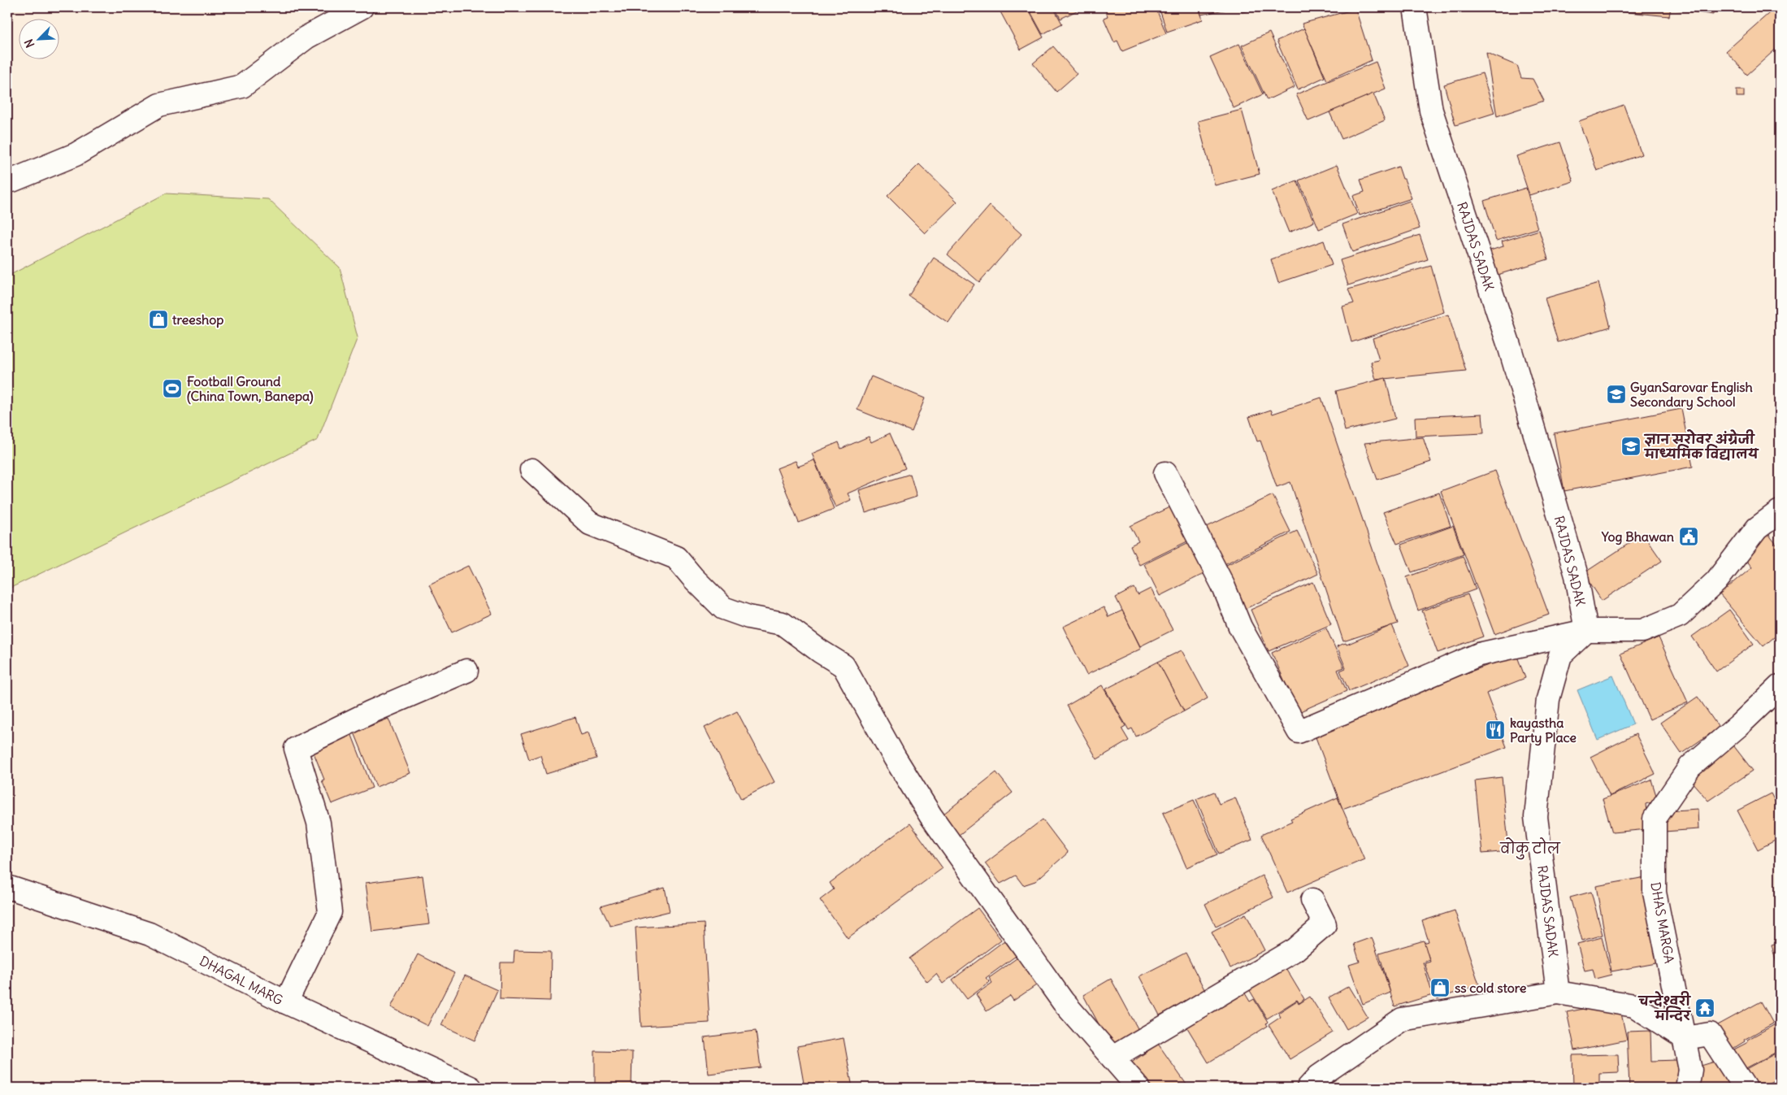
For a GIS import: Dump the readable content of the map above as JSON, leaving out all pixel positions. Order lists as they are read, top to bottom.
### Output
{
  "streets": {
    "street": ["RAJDAS SADAK", "DHAS MARGA", "DHAGAL MARG"]
  },
  "districts": ["वोकु टोल"],
  "places": {
    "shop": ["treeshop", "ss cold store"],
    "sports": ["Football Ground (China Town, Banepa)"],
    "school or university": ["GyanSarovar English Secondary School", "ज्ञान सरोवर अंग्रेजी माध्यमिक विद्यालय"],
    "public building": ["Yog Bhawan"],
    "restaurant": ["kayastha Party Place"],
    "temple": ["चन्देश्वरी मन्दिर"]
  },
  "north": "bottom left"
}
